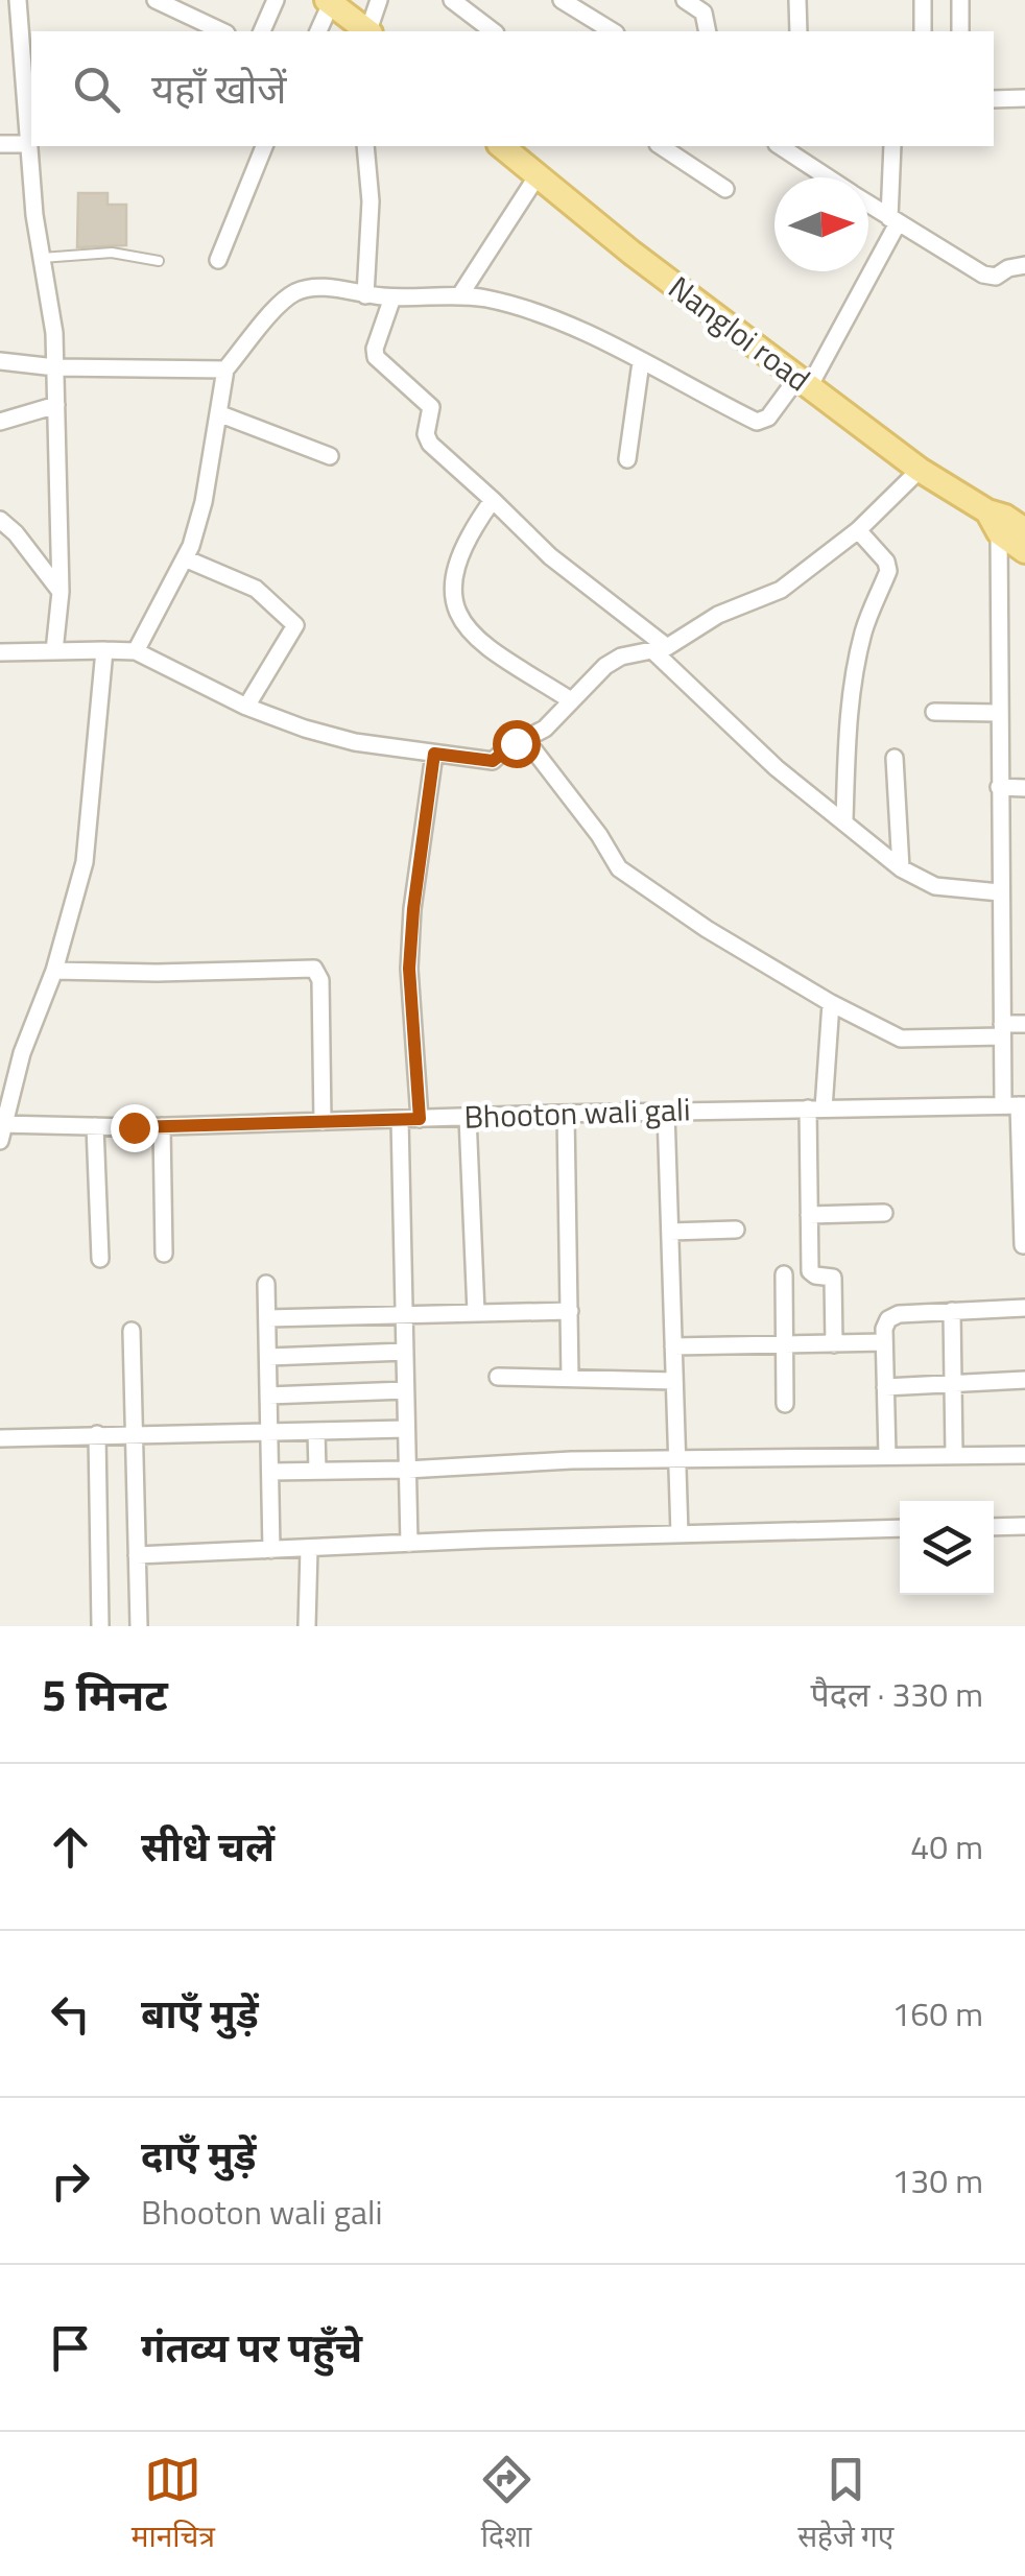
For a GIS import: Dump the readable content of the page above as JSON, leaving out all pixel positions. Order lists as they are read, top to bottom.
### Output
{
  "streets": {
    "main road": ["Nangloi road"],
    "street": ["Bhooton wali gali"]
  },
  "north": "right",
  "page": {
    "search": "यहाँ खोजें",
    "heading": ["5 मिनट", "पैदल · 330 m"],
    "list": [
      ["सीधे चलें", "40 m"],
      ["बाएँ मुड़ें", "160 m"],
      ["दाएँ मुड़ें", "Bhooton wali gali", "130 m"],
      "गंतव्य पर पहुँचे"
    ],
    "nav": ["मानचित्र", "दिशा", "सहेजे गए"]
  }
}
